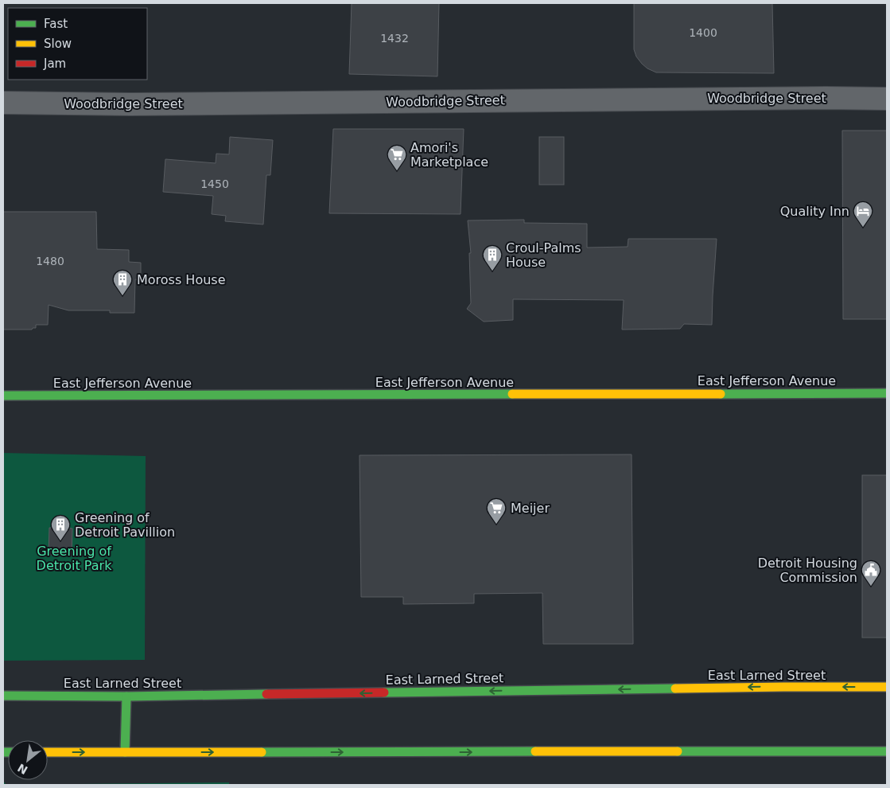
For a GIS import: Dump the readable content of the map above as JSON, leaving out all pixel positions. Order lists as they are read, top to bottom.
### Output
{
  "streets": {
    "street": ["Woodbridge Street", "East Jefferson Avenue", "East Larned Street"]
  },
  "parks": ["Greening of Detroit Park"],
  "places": {
    "supermarket": ["Amori's Marketplace", "Meijer"],
    "hotel": ["Quality Inn"],
    "building": ["Croul-Palms House", "Moross House", "Greening of Detroit Pavillion"],
    "public building": ["Detroit Housing Commission"]
  },
  "house_numbers": [
    "1400",
    "1432",
    "1450",
    "1480"
  ],
  "legend": ["Fast", "Slow", "Jam"],
  "north": "bottom left"
}
